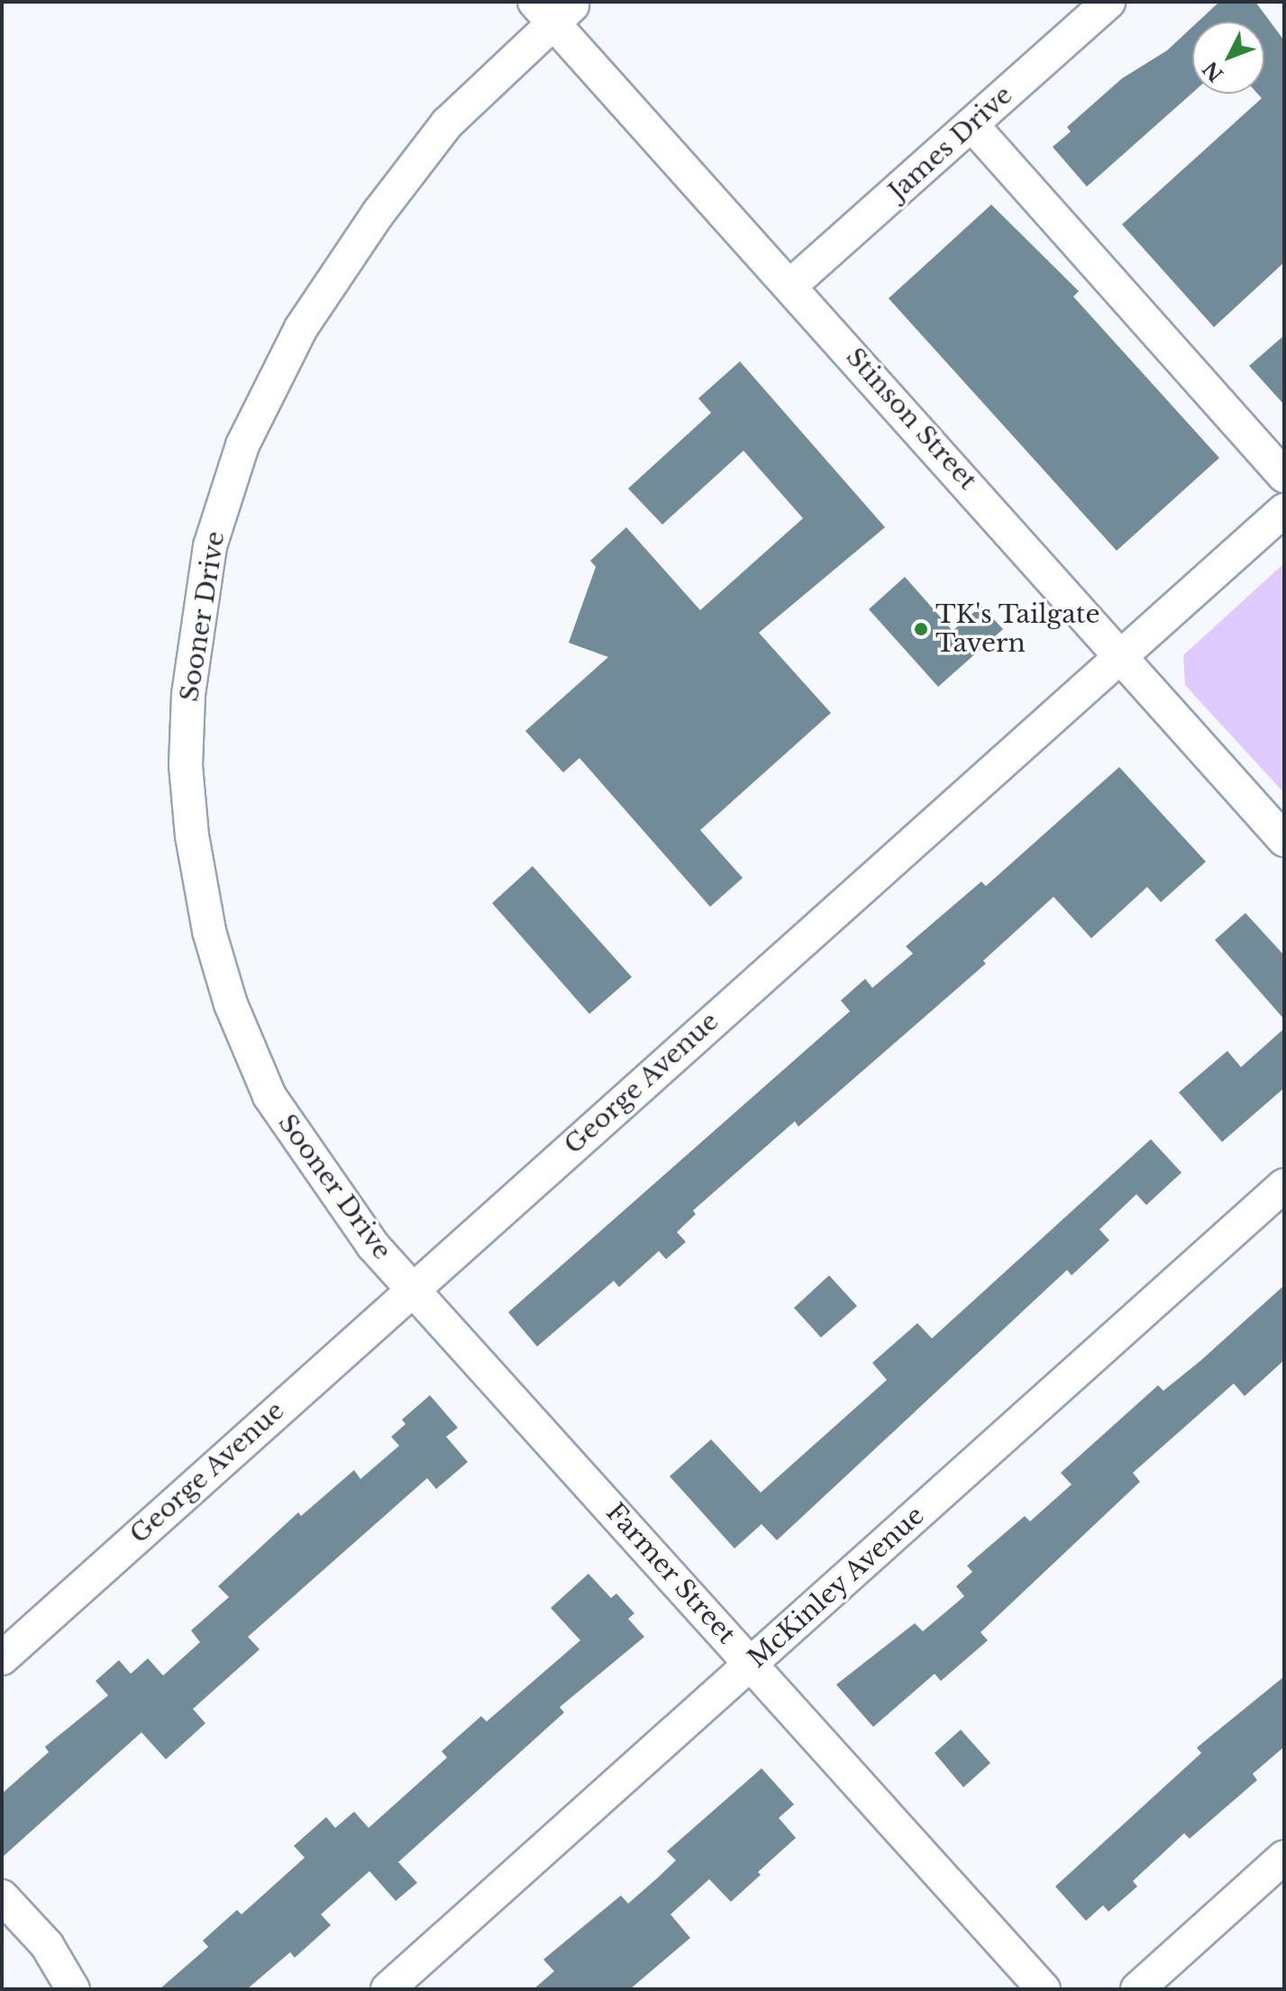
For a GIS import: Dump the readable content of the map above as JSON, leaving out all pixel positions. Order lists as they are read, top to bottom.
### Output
{
  "streets": {
    "street": [
      "James Drive",
      "Stinson Street",
      "Sooner Drive",
      "George Avenue",
      "Farmer Street",
      "McKinley Avenue"
    ]
  },
  "crossings": [
    ["James Drive", "Stinson Street"],
    ["Stinson Street", "Sooner Drive"],
    ["Stinson Street", "George Avenue"],
    ["Sooner Drive", "George Avenue"],
    ["Sooner Drive", "Farmer Street"],
    ["George Avenue", "Farmer Street"],
    ["Farmer Street", "McKinley Avenue"]
  ],
  "places": ["TK's Tailgate Tavern"],
  "north": "bottom left"
}
